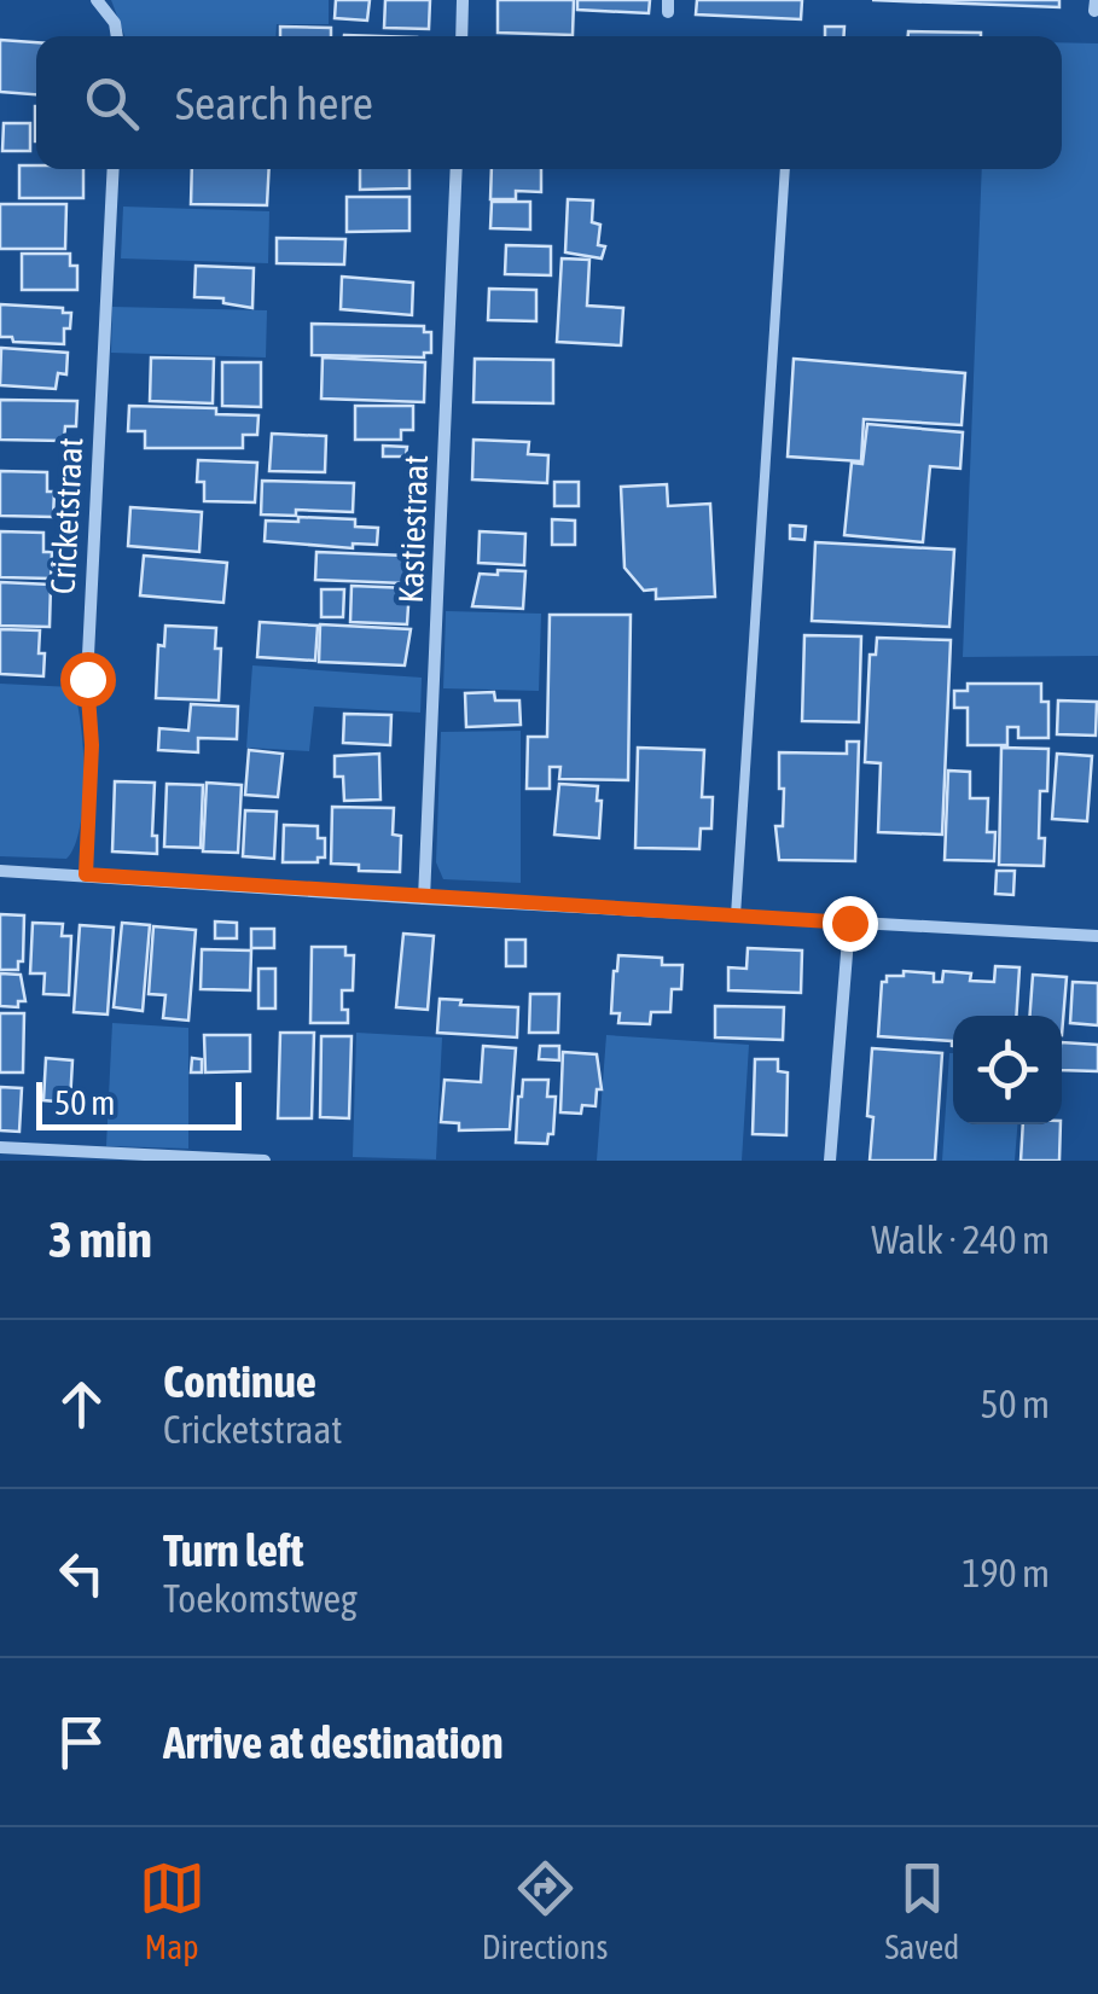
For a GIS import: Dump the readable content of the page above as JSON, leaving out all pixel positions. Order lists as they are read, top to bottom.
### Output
{
  "streets": {
    "street": ["Cricketstraat", "Kastiestraat"]
  },
  "scale_bar": "50 m",
  "page": {
    "search": "Search here",
    "scale": "50 m",
    "heading": ["3 min", "Walk · 240 m"],
    "list": [
      ["Continue", "Cricketstraat", "50 m"],
      ["Turn left", "Toekomstweg", "190 m"],
      "Arrive at destination"
    ],
    "nav": ["Map", "Directions", "Saved"]
  }
}
